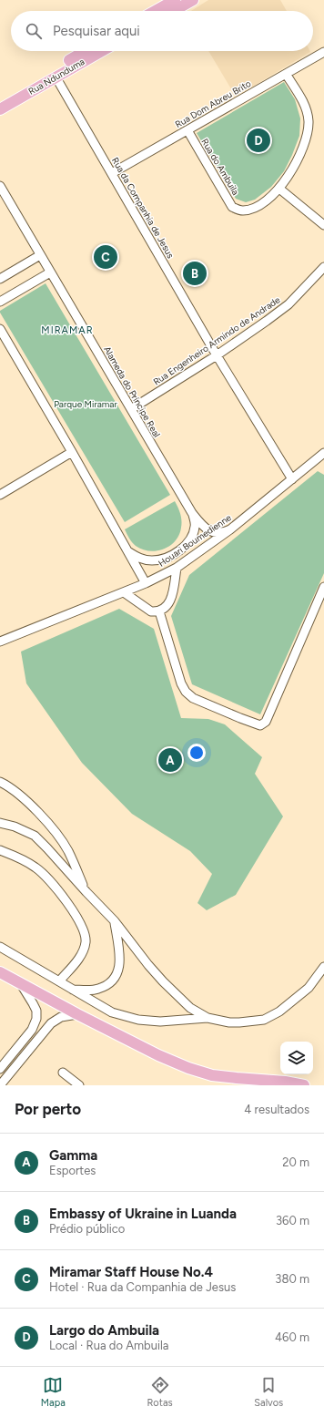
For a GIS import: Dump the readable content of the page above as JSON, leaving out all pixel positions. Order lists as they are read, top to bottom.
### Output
{
  "streets": {
    "main road": ["Rua Ndunduma"],
    "street": [
      "Rua Dom Abreu Brito",
      "Rua do Ambuila",
      "Rua da Companhia de Jesus",
      "Rua Engenheiro Armindo de Andrade",
      "Alameda do Príncipe Real",
      "Houari Boumedienne"
    ]
  },
  "crossings": [
    ["Rua Ndunduma", "Rua da Companhia de Jesus"],
    ["Rua Dom Abreu Brito", "Rua do Ambuila"],
    ["Rua Dom Abreu Brito", "Rua da Companhia de Jesus"],
    ["Rua da Companhia de Jesus", "Rua Engenheiro Armindo de Andrade"],
    ["Rua da Companhia de Jesus", "Houari Boumedienne"],
    ["Rua Engenheiro Armindo de Andrade", "Alameda do Príncipe Real"],
    ["Alameda do Príncipe Real", "Houari Boumedienne"]
  ],
  "districts": ["MIRAMAR"],
  "parks": ["Parque Miramar"],
  "page": {
    "search": "Pesquisar aqui",
    "pins": [
      "D",
      "C",
      "B",
      "A"
    ],
    "heading": ["Por perto", "4 resultados"],
    "list": [
      {
        "mark": "A",
        "name": "Gamma",
        "note": "Esportes",
        "value": "20 m"
      },
      {
        "mark": "B",
        "name": "Embassy of Ukraine in Luanda",
        "note": "Prédio público",
        "value": "360 m"
      },
      {
        "mark": "C",
        "name": "Miramar Staff House No.4",
        "note": "Hotel · Rua da Companhia de Jesus",
        "value": "380 m"
      },
      {
        "mark": "D",
        "name": "Largo do Ambuila",
        "note": "Local · Rua do Ambuila",
        "value": "460 m"
      }
    ],
    "nav": ["Mapa", "Rotas", "Salvos"]
  }
}
